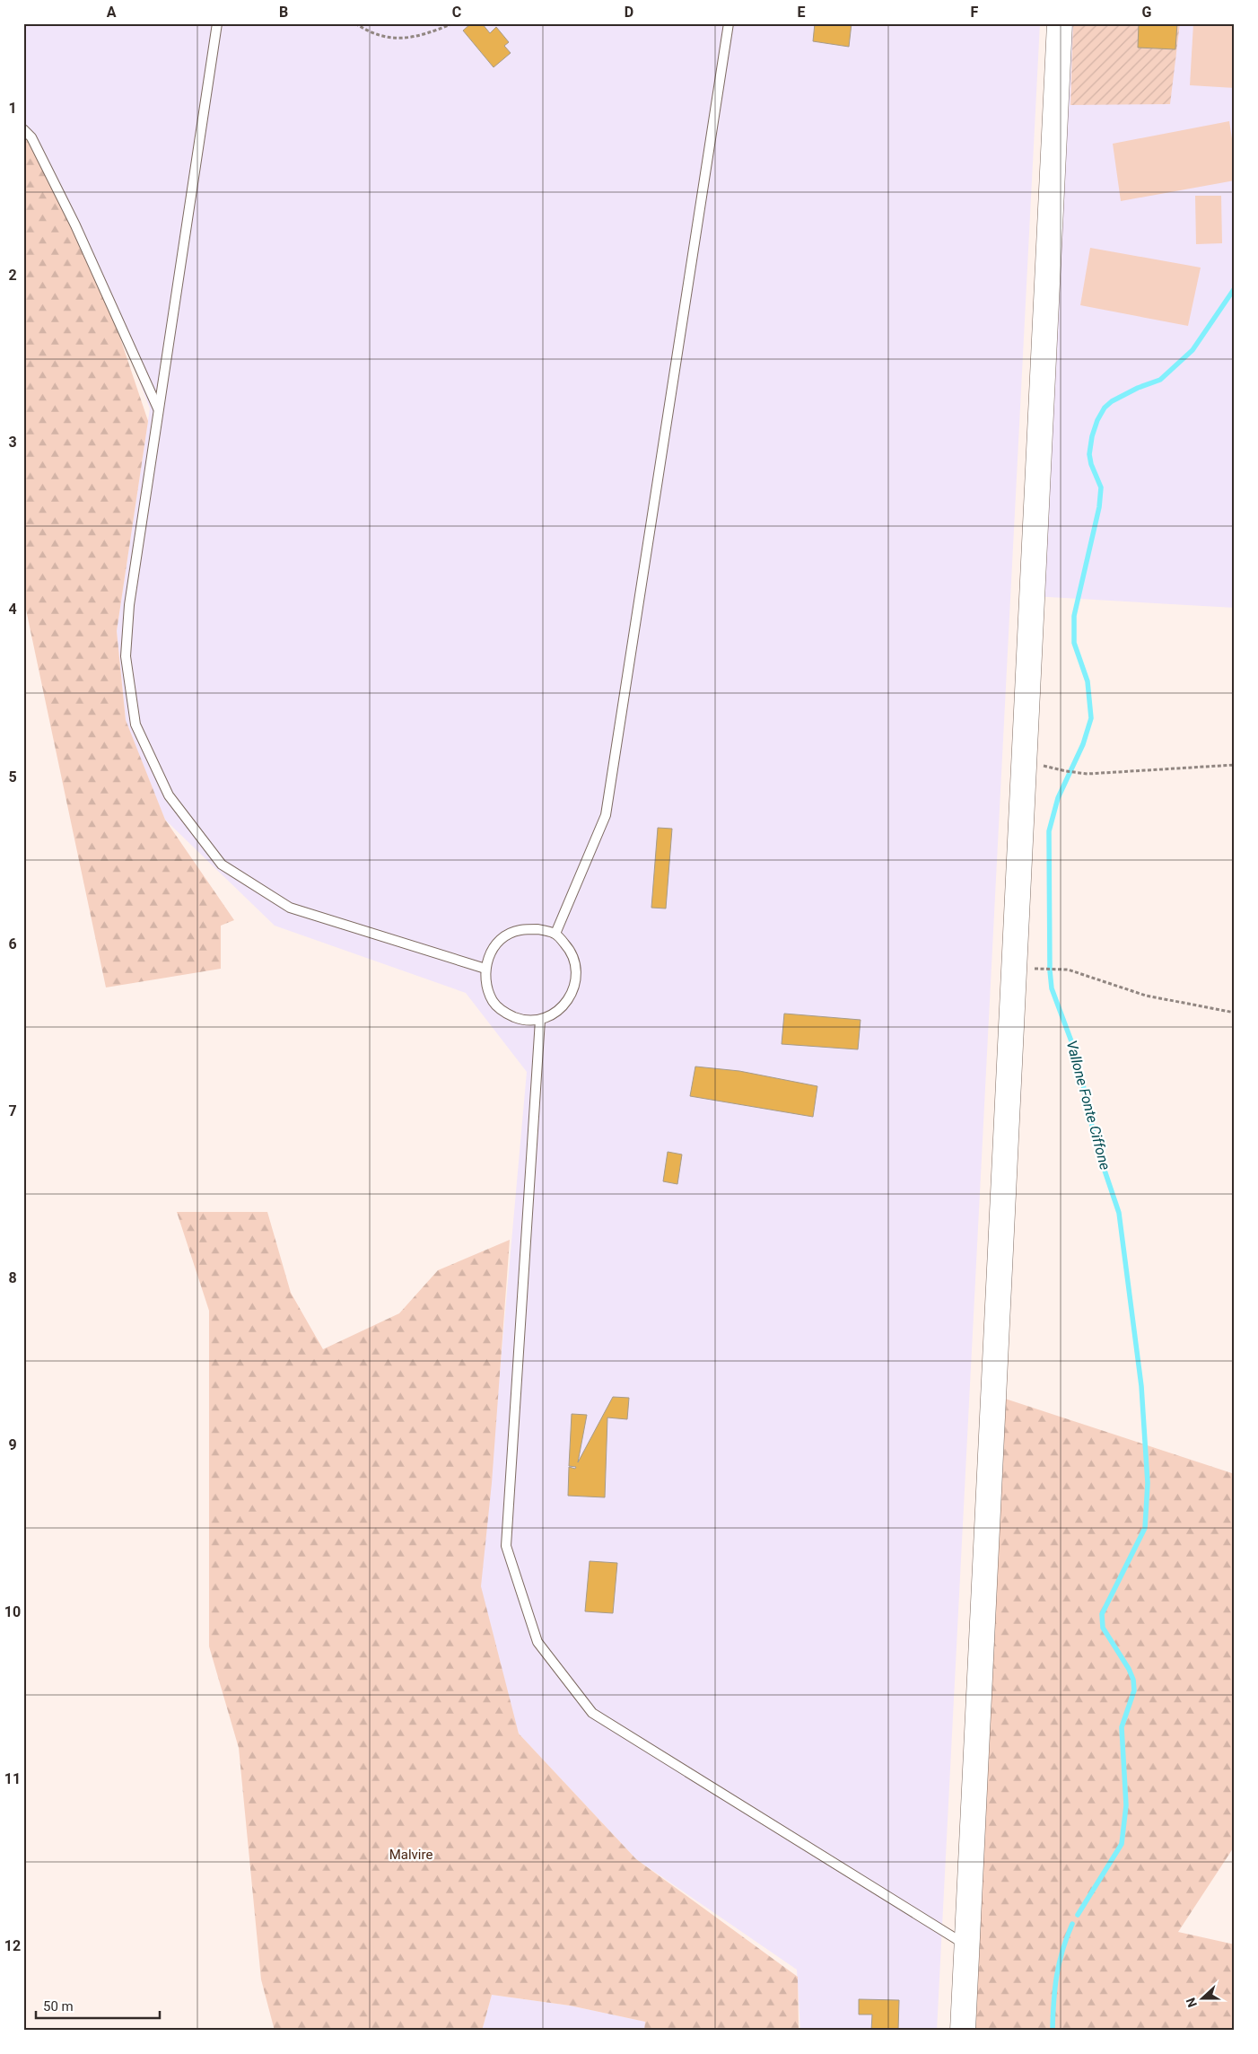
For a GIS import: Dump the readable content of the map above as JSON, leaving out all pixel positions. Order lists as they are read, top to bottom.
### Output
{
  "water": ["Vallone Fonte Ciffone"],
  "parks": ["Malvire"],
  "scale_bar": "50 m",
  "north": "left",
  "grid": {
    "columns": [
      "A",
      "B",
      "C",
      "D",
      "E",
      "F",
      "G"
    ],
    "rows": [
      "1",
      "2",
      "3",
      "4",
      "5",
      "6",
      "7",
      "8",
      "9",
      "10",
      "11",
      "12"
    ]
  }
}
